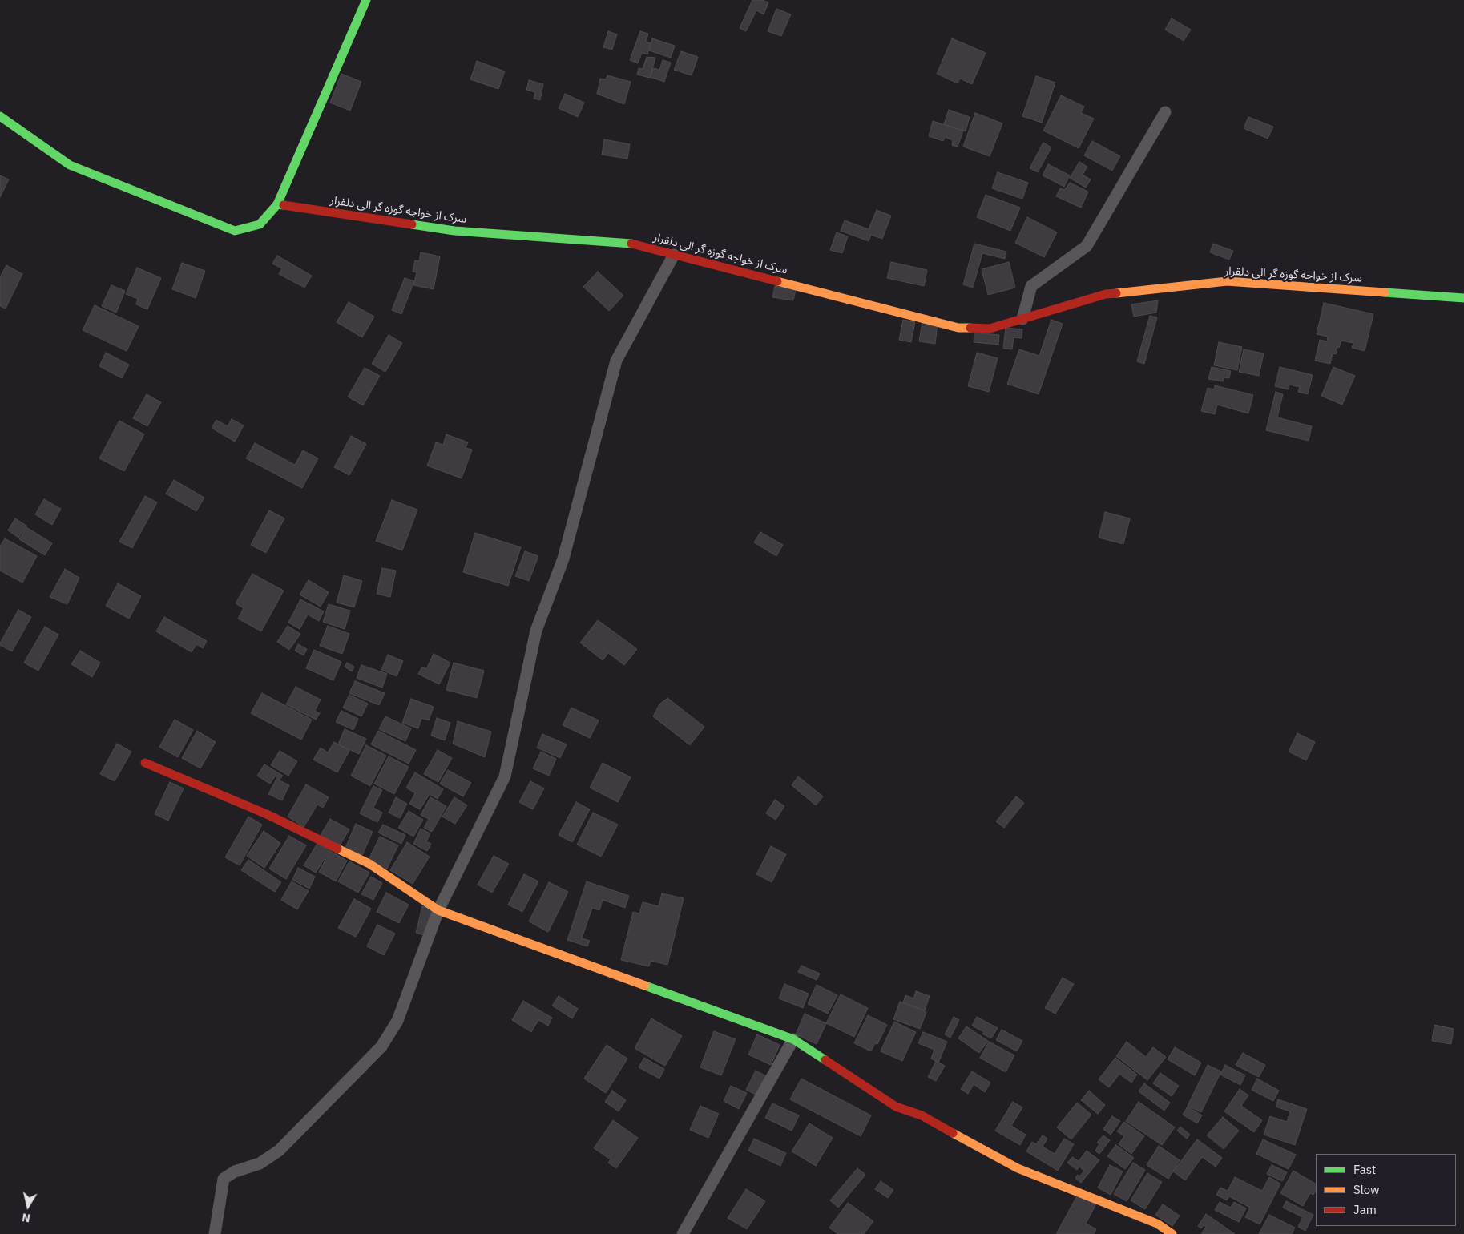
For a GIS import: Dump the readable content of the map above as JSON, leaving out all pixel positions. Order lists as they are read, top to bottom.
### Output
{
  "streets": {
    "street": ["سرک از خواجه گوزه گر الی دلقرار"]
  },
  "legend": ["Fast", "Slow", "Jam"],
  "north": "bottom"
}
